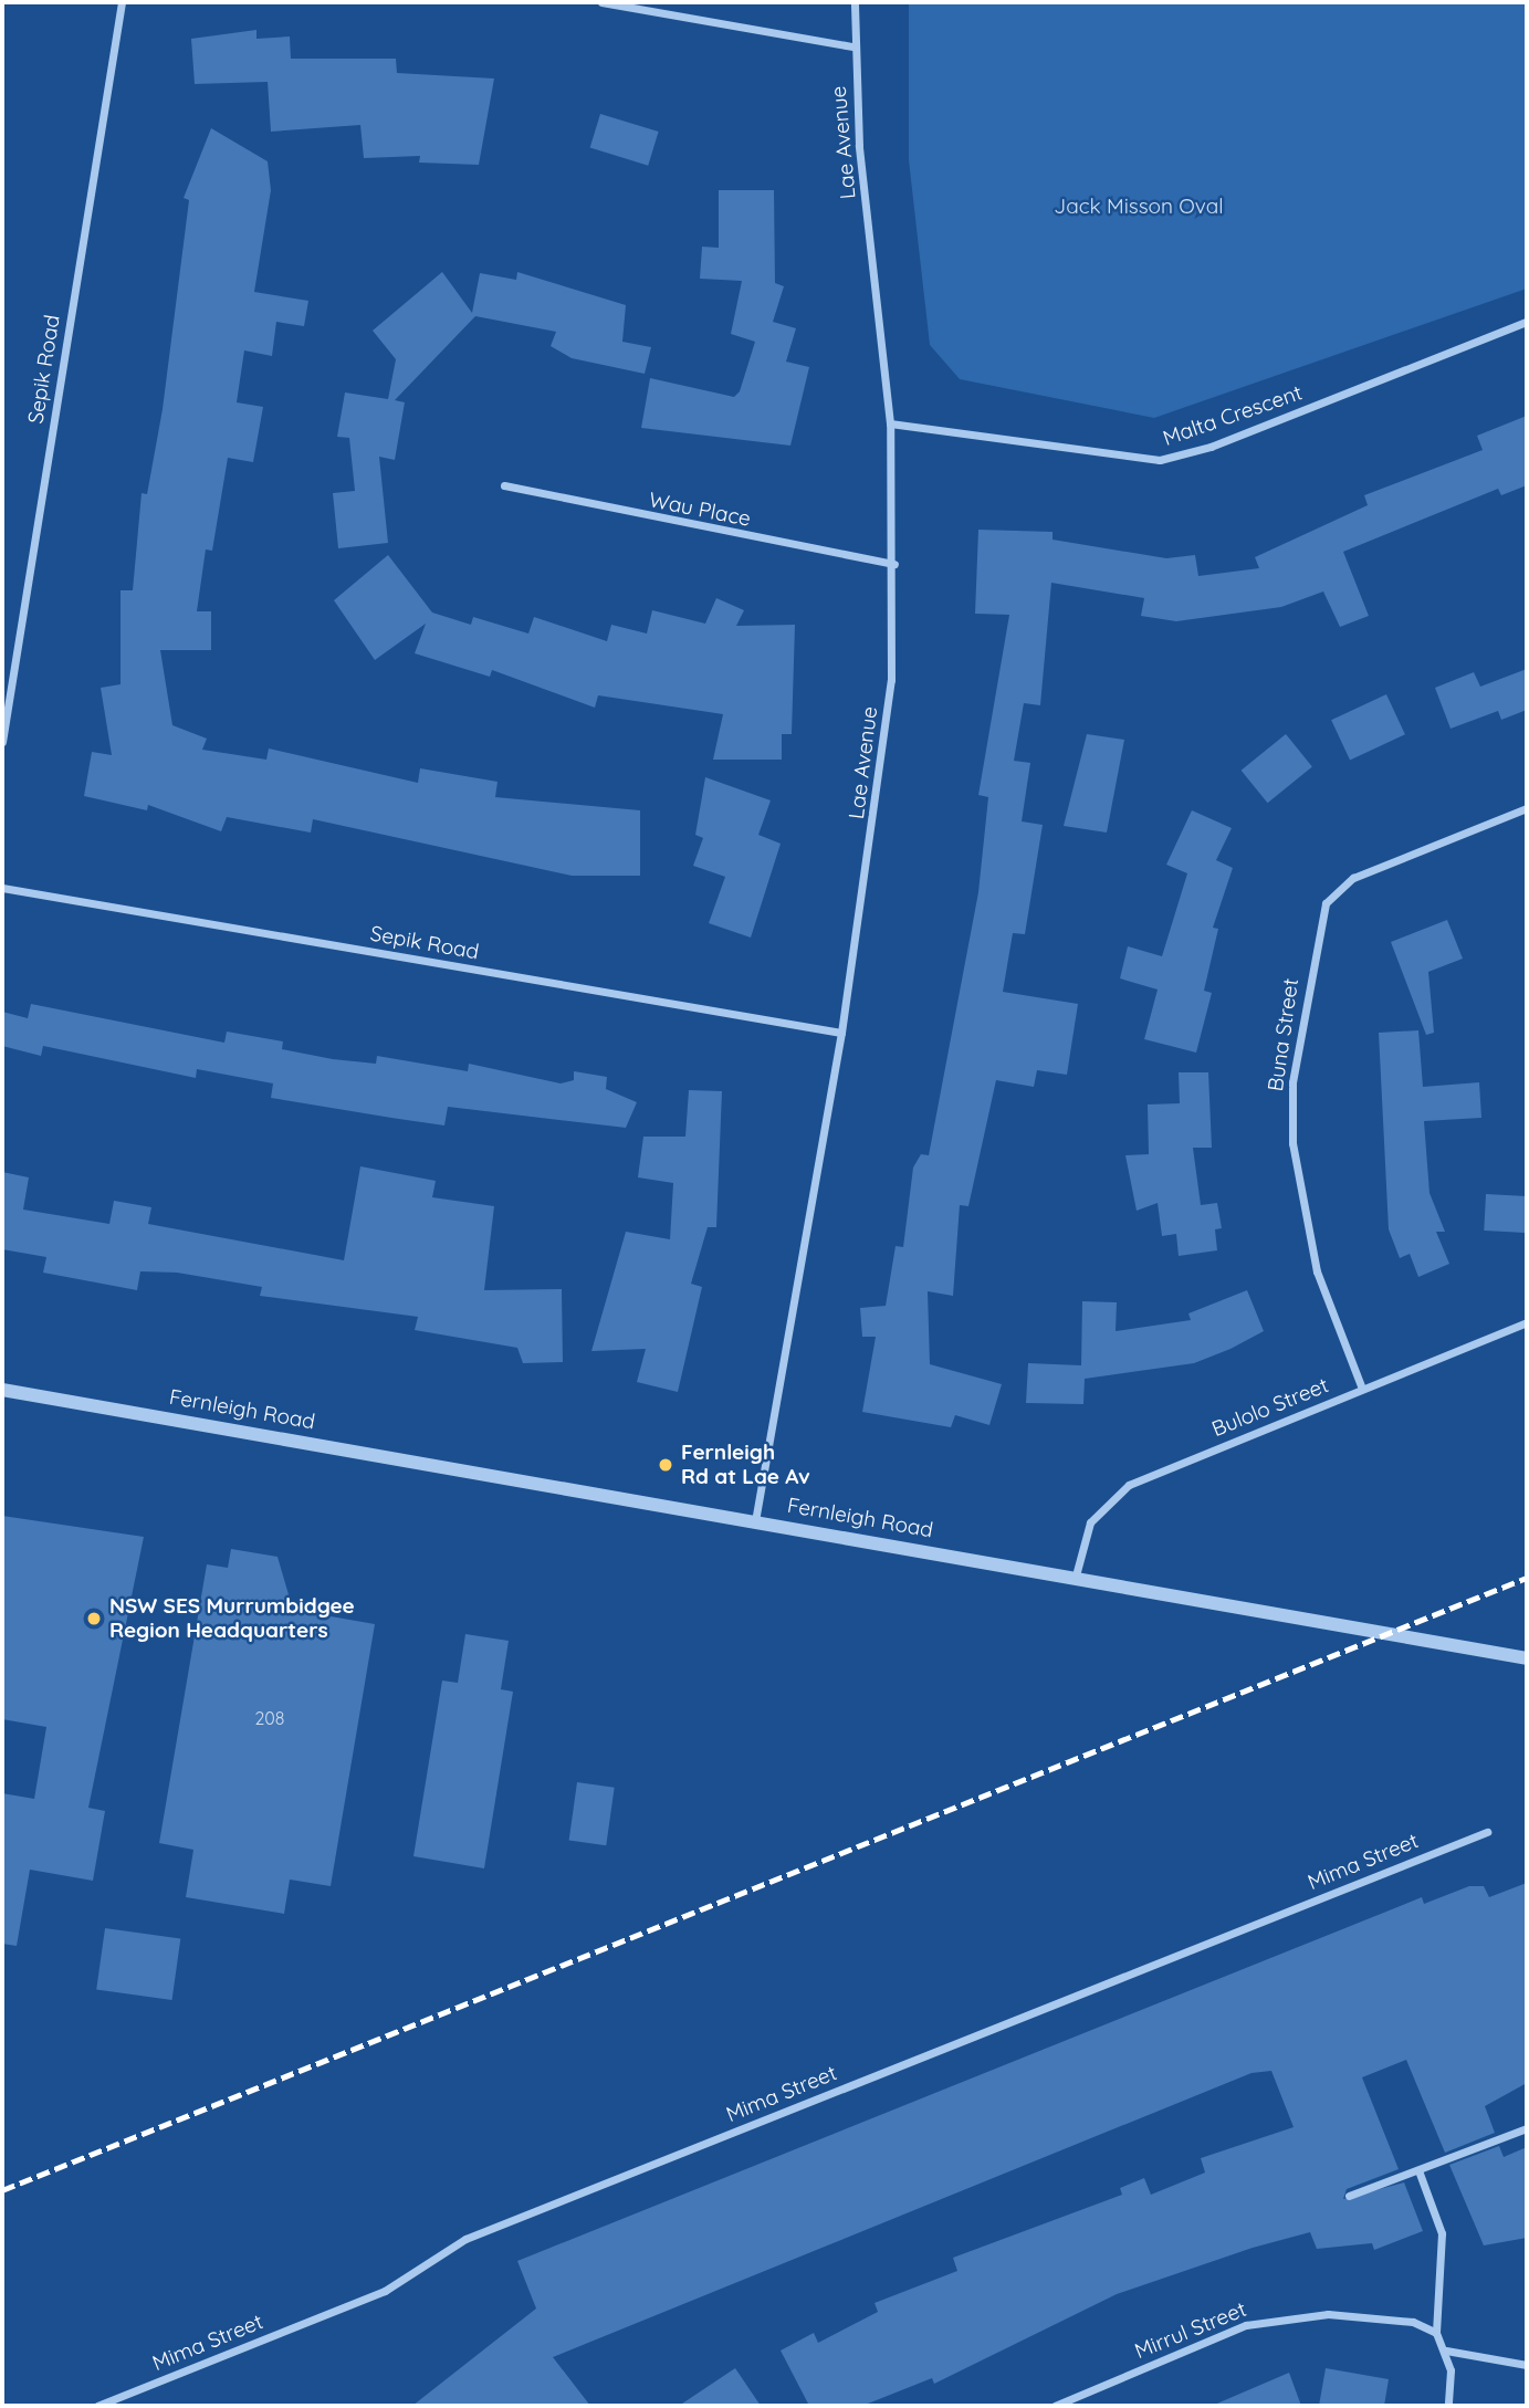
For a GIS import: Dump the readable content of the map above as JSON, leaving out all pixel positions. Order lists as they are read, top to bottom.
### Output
{
  "streets": {
    "street": [
      "Lae Avenue",
      "Sepik Road",
      "Malta Crescent",
      "Wau Place",
      "Buna Street",
      "Bulolo Street",
      "Fernleigh Road",
      "Mima Street",
      "Mirrul Street"
    ]
  },
  "crossings": [
    ["Lae Avenue", "Sepik Road"],
    ["Lae Avenue", "Malta Crescent"],
    ["Lae Avenue", "Wau Place"],
    ["Lae Avenue", "Fernleigh Road"],
    ["Buna Street", "Bulolo Street"],
    ["Bulolo Street", "Fernleigh Road"]
  ],
  "parks": ["Jack Misson Oval"],
  "places": ["Fernleigh Rd at Lae Av", "NSW SES Murrumbidgee Region Headquarters"],
  "house_numbers": ["208"]
}
